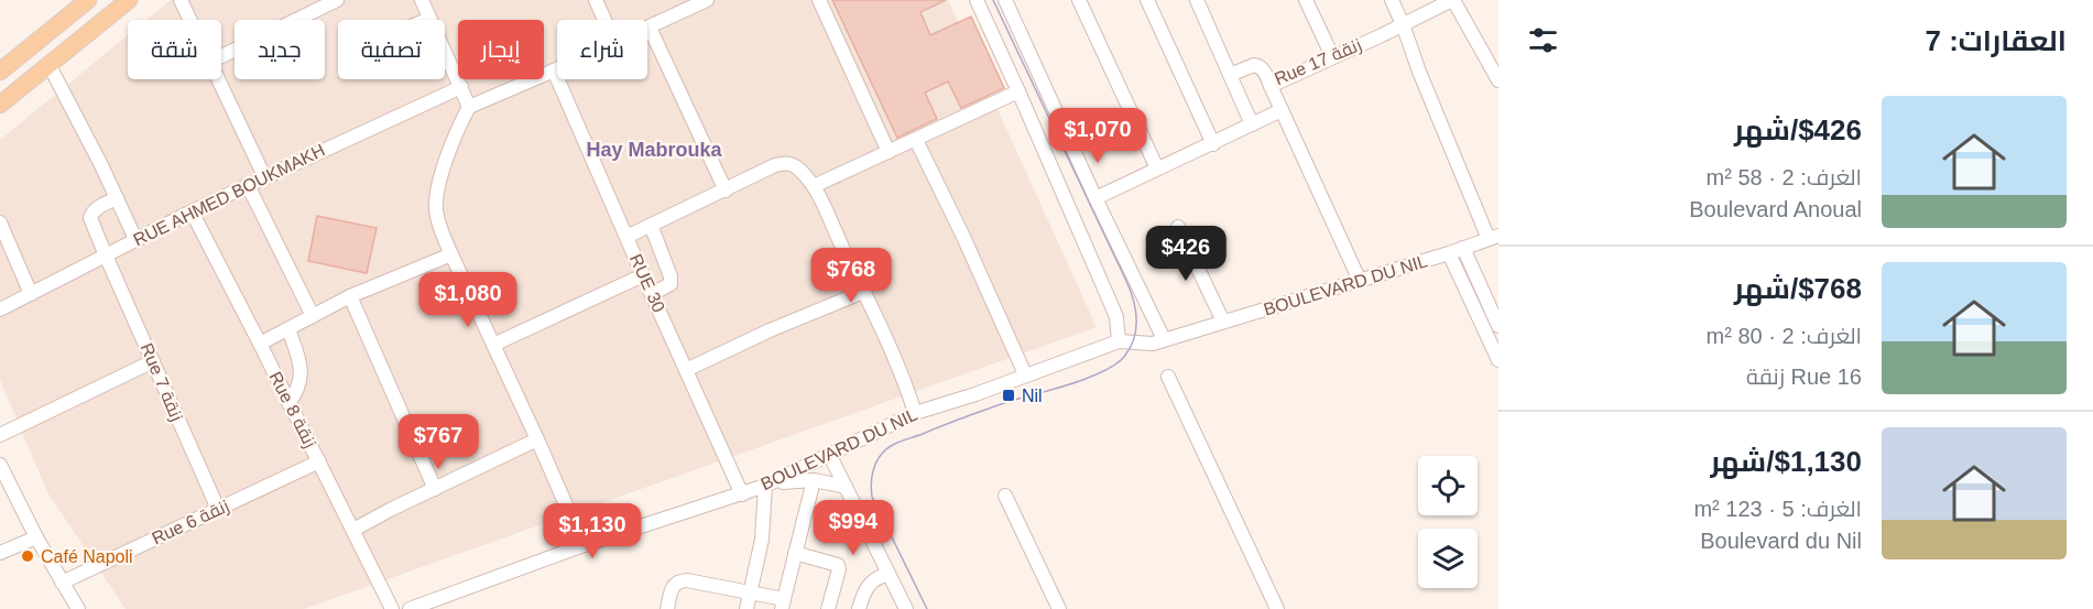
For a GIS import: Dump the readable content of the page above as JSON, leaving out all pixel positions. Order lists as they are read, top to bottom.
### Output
{
  "streets": {
    "street": [
      "Rue 17 زنقة",
      "RUE AHMED BOUKMAKH",
      "RUE 30",
      "BOULEVARD DU NIL",
      "Rue 7 زنقة",
      "Rue 8 زنقة",
      "Rue 6 زنقة"
    ]
  },
  "crossings": [
    ["RUE AHMED BOUKMAKH", "Rue 7 زنقة"],
    ["RUE AHMED BOUKMAKH", "Rue 8 زنقة"],
    ["RUE 30", "BOULEVARD DU NIL"],
    ["Rue 7 زنقة", "Rue 6 زنقة"],
    ["Rue 8 زنقة", "Rue 6 زنقة"]
  ],
  "districts": ["Hay Mabrouka"],
  "places": {
    "transit": ["Nil"],
    "other": ["Café Napoli"]
  },
  "page": {
    "heading": "العقارات: 7",
    "chip": [
      "شراء",
      "إيجار",
      "تصفية",
      "جديد",
      "شقة"
    ],
    "list": [
      {
        "name": "$426/شهر",
        "note": "الغرف: 2 · 58 m² · Boulevard Anoual"
      },
      {
        "name": "$768/شهر",
        "note": "الغرف: 2 · 80 m² · Rue 16 زنقة"
      },
      {
        "name": "$1,130/شهر",
        "note": "الغرف: 5 · 123 m² · Boulevard du Nil"
      }
    ],
    "price": [
      "$1,070",
      "$426",
      "$768",
      "$1,080",
      "$767",
      "$994",
      "$1,130"
    ]
  }
}
